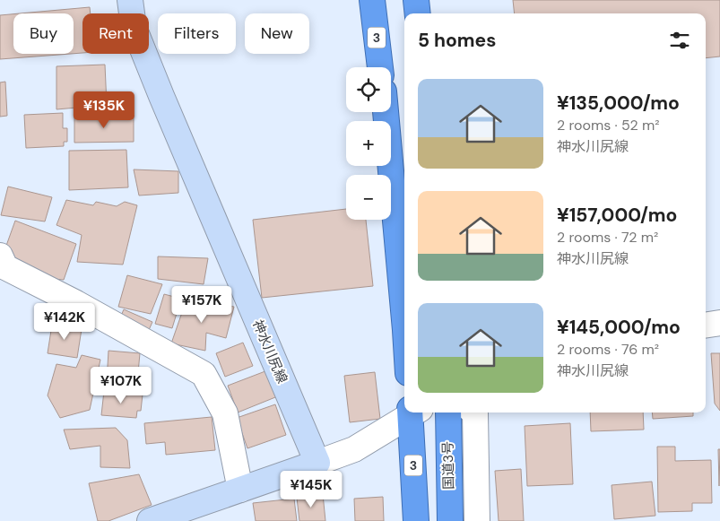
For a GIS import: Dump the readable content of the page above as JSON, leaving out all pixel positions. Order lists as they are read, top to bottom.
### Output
{
  "streets": {
    "highway": ["3", "国道3号"],
    "main road": ["神水川尻線"]
  },
  "page": {
    "chip": [
      "Buy",
      "Rent",
      "Filters",
      "New"
    ],
    "heading": "5 homes",
    "map_buttons": ["+", "−"],
    "list": [
      {
        "name": "¥135,000/mo",
        "note": "2 rooms · 52 m² · 神水川尻線"
      },
      {
        "name": "¥157,000/mo",
        "note": "2 rooms · 72 m² · 神水川尻線"
      },
      {
        "name": "¥145,000/mo",
        "note": "2 rooms · 76 m² · 神水川尻線"
      }
    ],
    "price": [
      "¥135K",
      "¥157K",
      "¥142K",
      "¥107K",
      "¥145K"
    ]
  }
}
